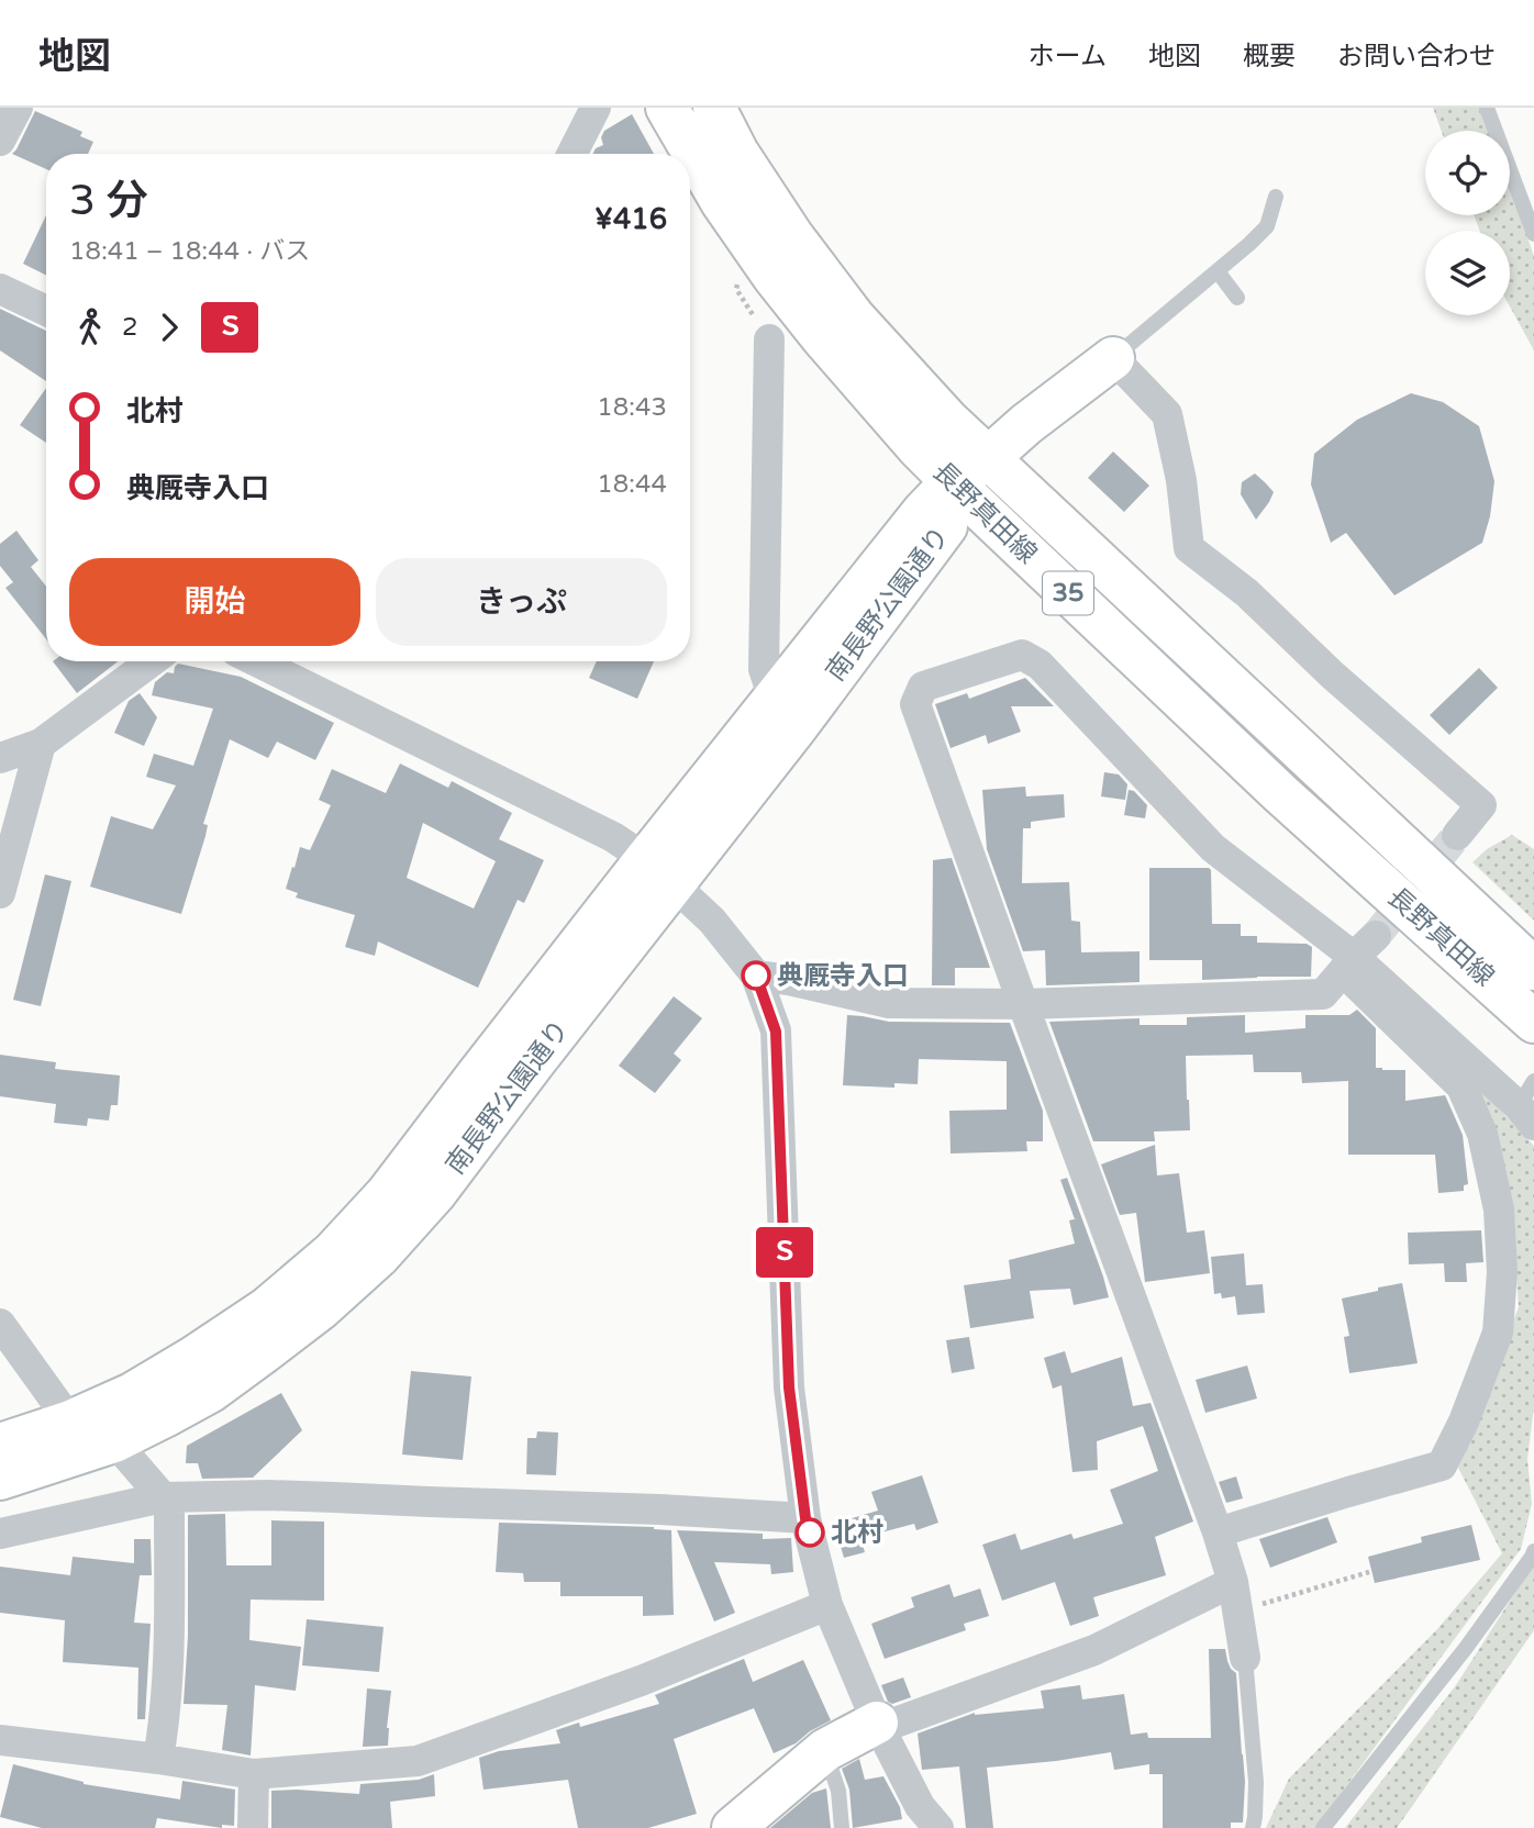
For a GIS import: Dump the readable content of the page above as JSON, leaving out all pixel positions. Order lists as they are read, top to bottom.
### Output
{
  "streets": {
    "street": ["長野真田線", "35", "南長野公園通り"]
  },
  "crossings": [
    ["長野真田線", "南長野公園通り"]
  ],
  "places": ["典厩寺入口", "北村"],
  "lines": ["bus line Ｓ"],
  "page": {
    "header": "地図",
    "nav": [
      "ホーム",
      "地図",
      "概要",
      "お問い合わせ"
    ],
    "on_map": "Ｓ",
    "heading": ["3 分", "18:41 – 18:44 · バス", "¥416"],
    "legs": ["2", "Ｓ"],
    "list": [
      {
        "name": "北村",
        "value": "18:43"
      },
      {
        "name": "典厩寺入口",
        "value": "18:44"
      }
    ],
    "buttons": ["開始", "きっぷ"]
  }
}
